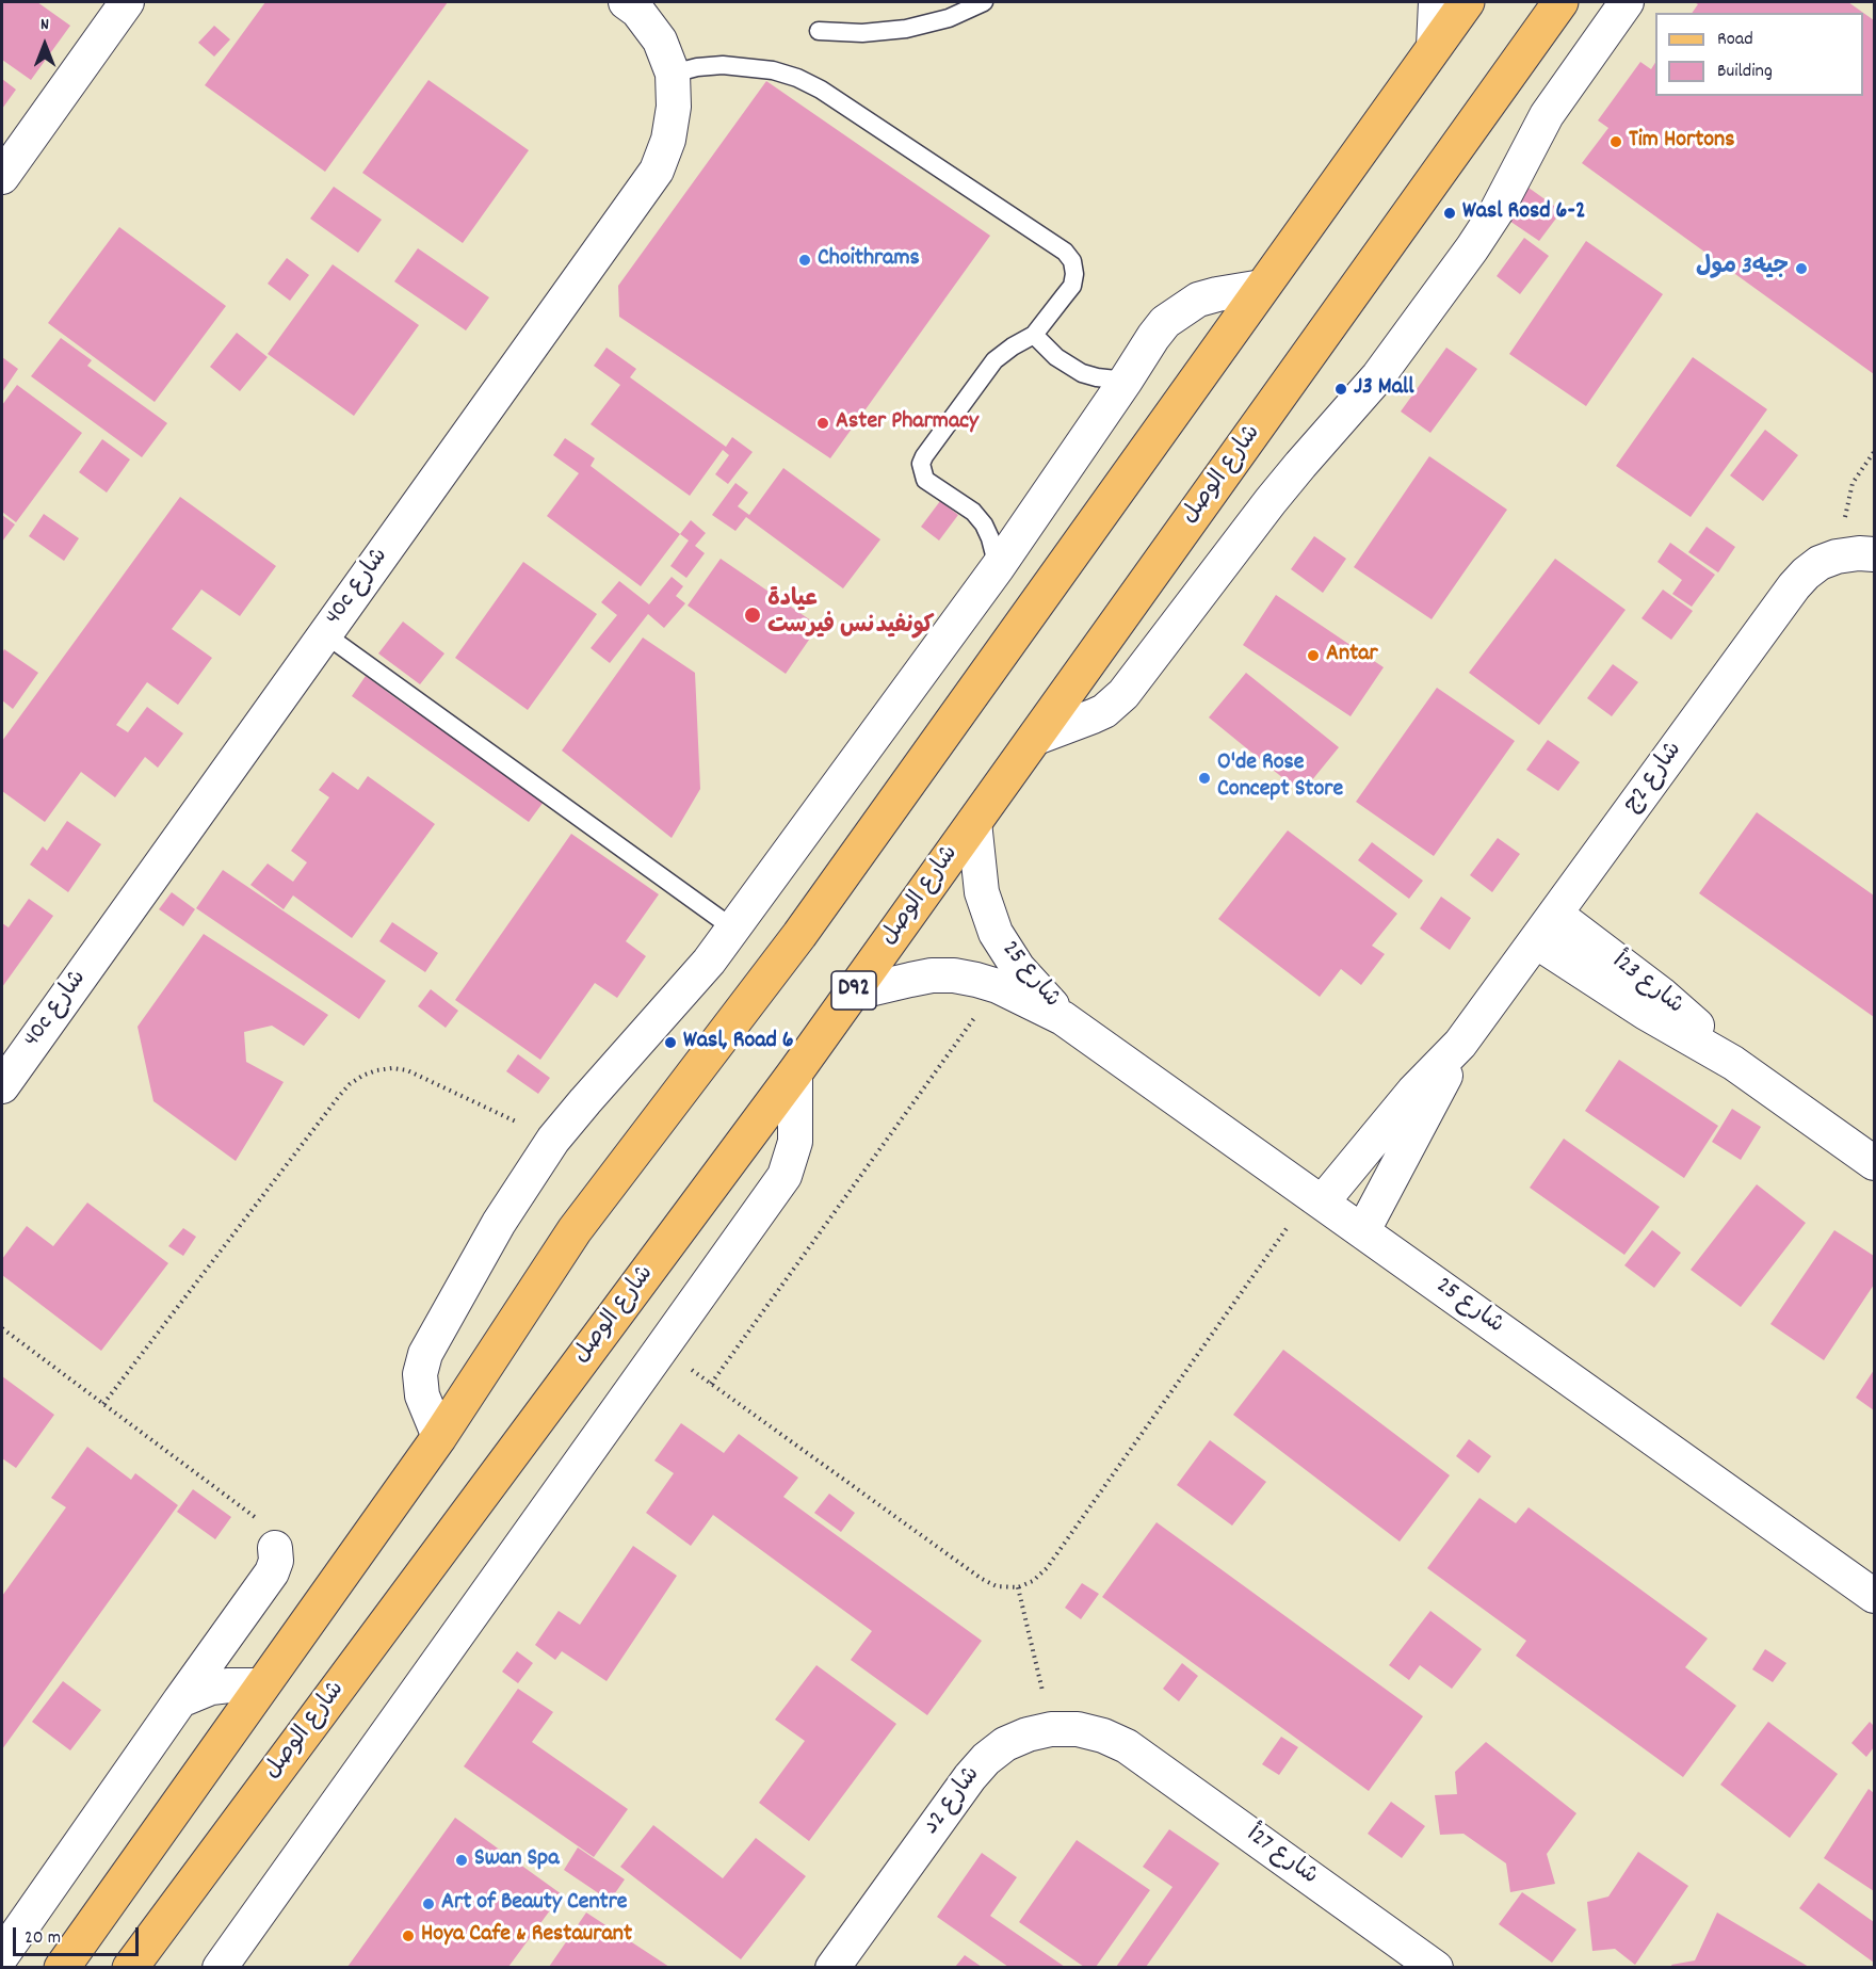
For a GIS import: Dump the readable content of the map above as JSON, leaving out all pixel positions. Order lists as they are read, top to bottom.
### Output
{
  "streets": {
    "main road": ["شارع الوصل", "D92"],
    "street": [
      "40c شارع",
      "شارع 2ج",
      "شارع 25",
      "شارع 23أ",
      "شارع 2د",
      "شارع 27أ"
    ]
  },
  "crossings": [
    ["شارع الوصل", "شارع 25"],
    ["شارع 2ج", "شارع 25"],
    ["شارع 2ج", "شارع 23أ"],
    ["شارع 2د", "شارع 27أ"]
  ],
  "places": [
    "Tim Hortons",
    "Wasl Rosd 6-2",
    "Choithrams",
    "جيه3 مول",
    "J3 Mall",
    "Aster Pharmacy",
    "عيادة كونفيدنس فيرست",
    "Antar",
    "O'de Rose Concept Store",
    "Wasl, Road 6",
    "Swan Spa",
    "Art of Beauty Centre",
    "Hoya Cafe & Restaurant"
  ],
  "legend": ["Road", "Building"],
  "scale_bar": "20 m",
  "north": "top"
}
